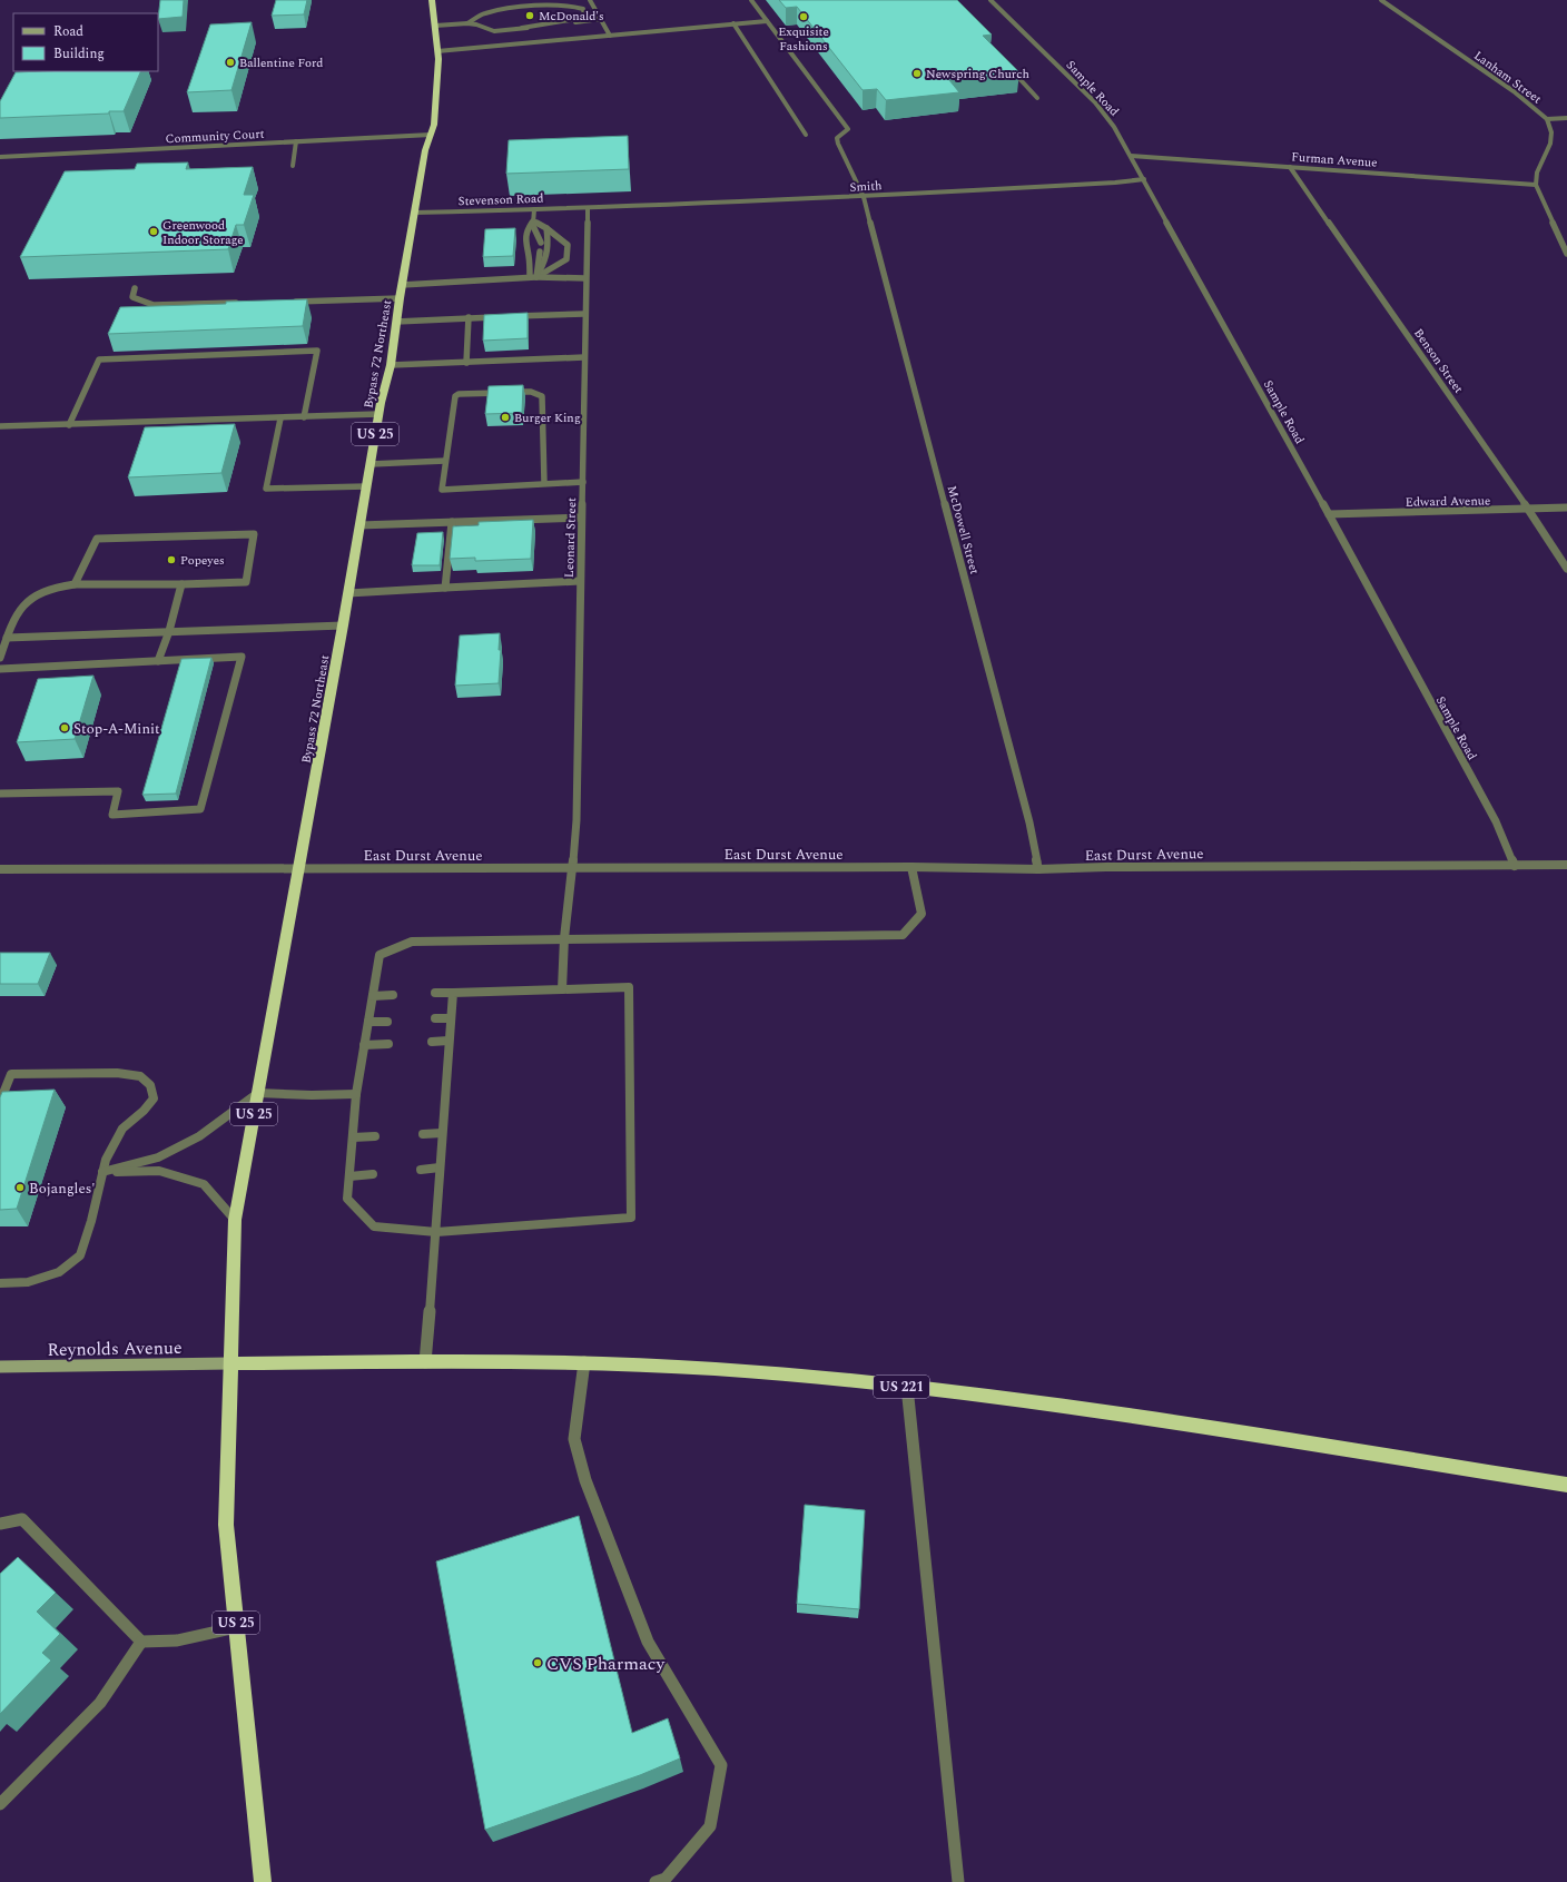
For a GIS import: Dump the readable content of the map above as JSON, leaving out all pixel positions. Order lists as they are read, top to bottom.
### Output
{
  "streets": {
    "highway": ["Bypass 72 Northeast", "US 25", "US 221"],
    "main road": ["Reynolds Avenue"],
    "street": [
      "Lanham Street",
      "Sample Road",
      "Community Court",
      "Furman Avenue",
      "Smith",
      "Stevenson Road",
      "Benson Street",
      "Edward Avenue",
      "McDowell Street",
      "Leonard Street",
      "East Durst Avenue"
    ]
  },
  "crossings": [
    ["Lanham Street", "Furman Avenue"],
    ["Sample Road", "Furman Avenue"],
    ["Sample Road", "Smith"],
    ["Sample Road", "Edward Avenue"],
    ["Sample Road", "East Durst Avenue"],
    ["Community Court", "Bypass 72 Northeast"],
    ["Furman Avenue", "Benson Street"],
    ["Smith", "Stevenson Road"],
    ["Smith", "McDowell Street"],
    ["Smith", "Leonard Street"],
    ["Stevenson Road", "Bypass 72 Northeast"],
    ["Stevenson Road", "Leonard Street"],
    ["Bypass 72 Northeast", "US 25"],
    ["Bypass 72 Northeast", "East Durst Avenue"],
    ["Benson Street", "Edward Avenue"],
    ["US 25", "East Durst Avenue"],
    ["US 25", "Reynolds Avenue"],
    ["US 25", "US 221"],
    ["McDowell Street", "East Durst Avenue"],
    ["Leonard Street", "East Durst Avenue"],
    ["Reynolds Avenue", "US 221"]
  ],
  "places": [
    "McDonald's",
    "Exquisite Fashions",
    "Ballentine Ford",
    "Newspring Church",
    "Greenwood Indoor Storage",
    "Burger King",
    "Popeyes",
    "Stop-A-Minit",
    "Bojangles'",
    "CVS Pharmacy"
  ],
  "legend": ["Road", "Building"]
}
